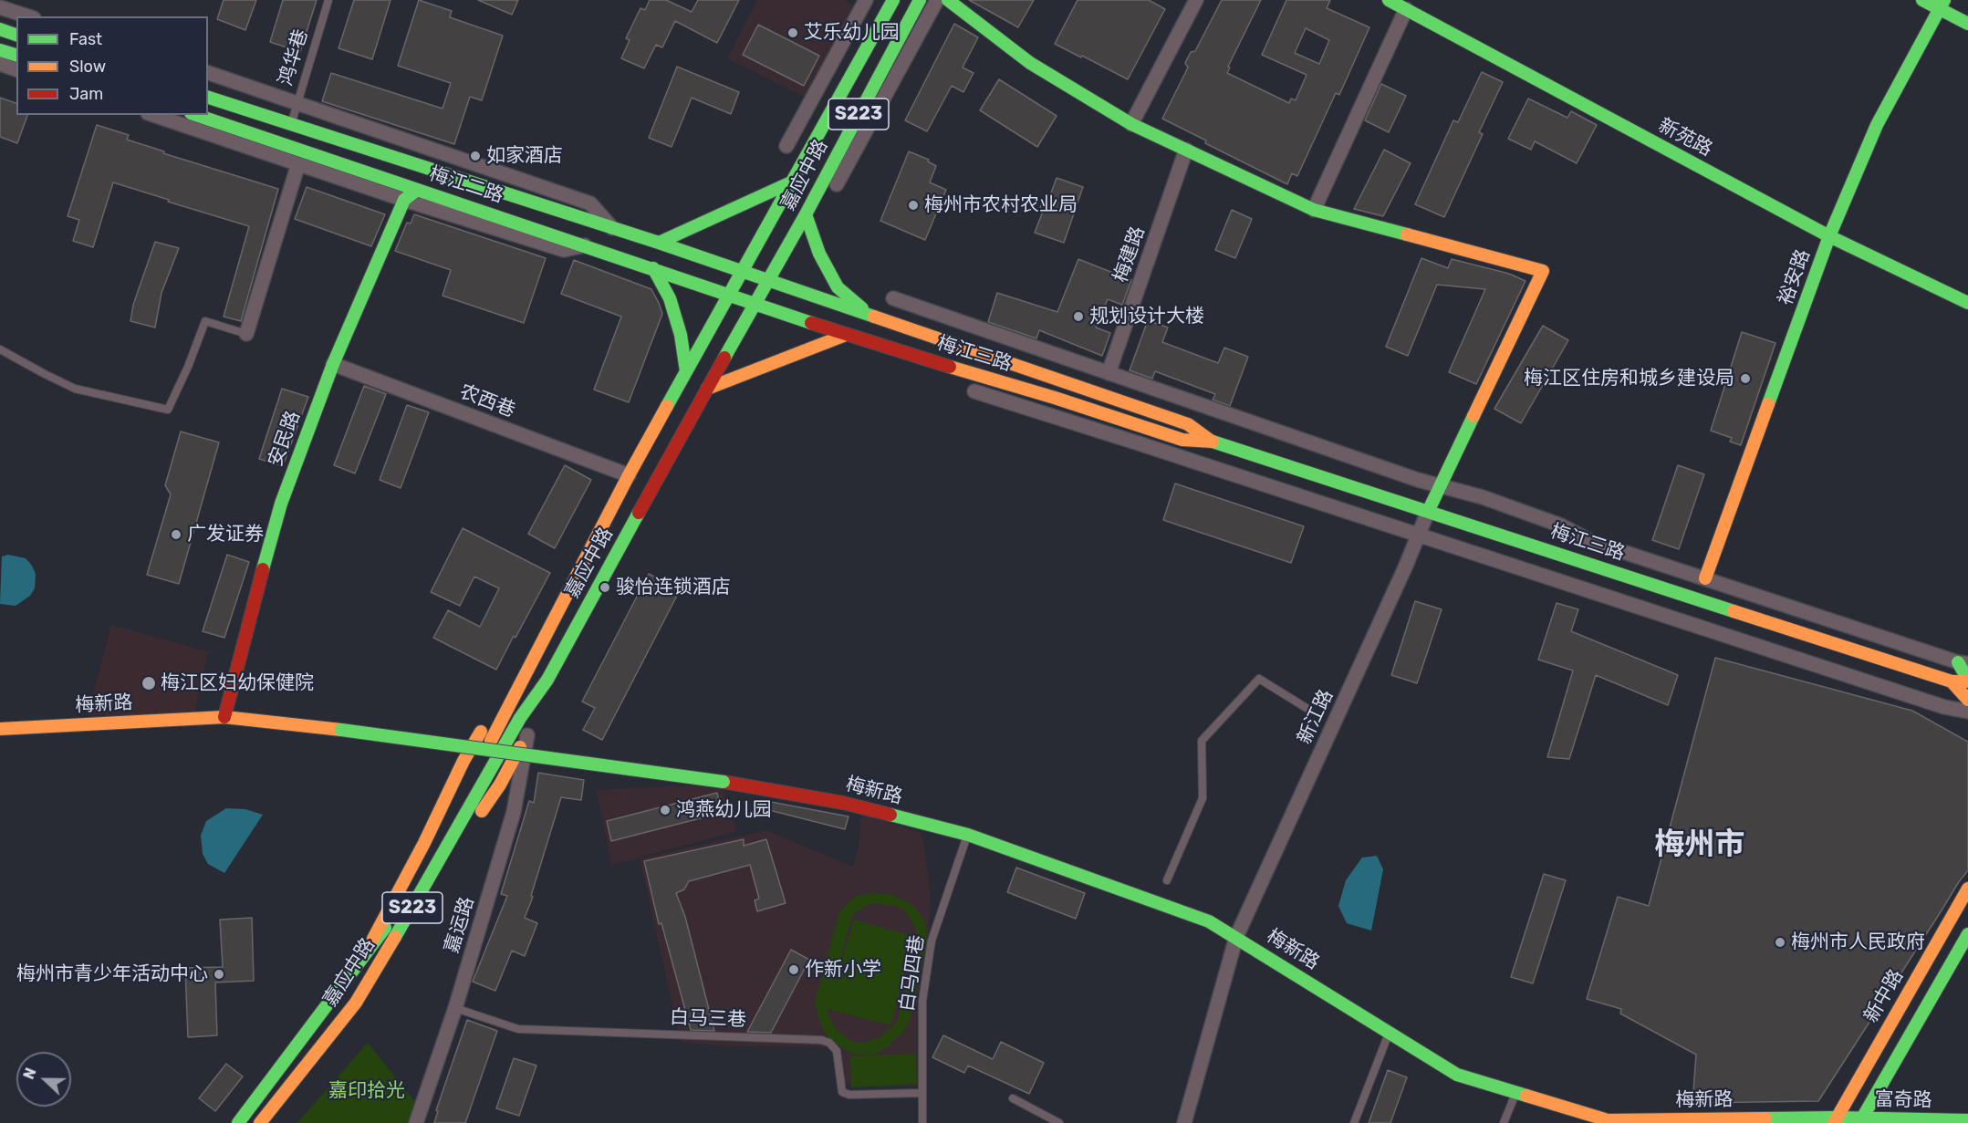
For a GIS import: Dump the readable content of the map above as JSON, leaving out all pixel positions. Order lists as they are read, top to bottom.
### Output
{
  "streets": {
    "main road": [
      "S223",
      "新苑路",
      "嘉应中路",
      "梅江二路",
      "裕安路",
      "梅江三路",
      "安民路",
      "梅新路",
      "新中路",
      "富奇路"
    ],
    "street": [
      "梅建路",
      "农西巷",
      "新江路",
      "嘉运路"
    ],
    "lane": ["鸿华巷", "白马四巷", "白马三巷"]
  },
  "crossings": [
    ["鸿华巷", "梅江二路"],
    ["新苑路", "裕安路"],
    ["嘉应中路", "梅江二路"],
    ["嘉应中路", "梅江三路"],
    ["嘉应中路", "农西巷"],
    ["梅江二路", "梅江三路"],
    ["梅江二路", "安民路"],
    ["梅江三路", "新江路"],
    ["农西巷", "安民路"],
    ["安民路", "梅新路"],
    ["梅新路", "新江路"],
    ["梅新路", "白马四巷"],
    ["梅新路", "新中路"],
    ["梅新路", "富奇路"],
    ["嘉运路", "白马三巷"],
    ["白马四巷", "白马三巷"],
    ["新中路", "富奇路"]
  ],
  "districts": ["梅州市"],
  "parks": ["嘉印拾光"],
  "places": [
    "艾乐幼儿园",
    "如家酒店",
    "梅州市农村农业局",
    "规划设计大楼",
    "梅江区住房和城乡建设局",
    "广发证券",
    "骏怡连锁酒店",
    "梅江区妇幼保健院",
    "鸿燕幼儿园",
    "梅州市人民政府",
    "作新小学",
    "梅州市青少年活动中心"
  ],
  "legend": ["Fast", "Slow", "Jam"],
  "north": "left"
}
